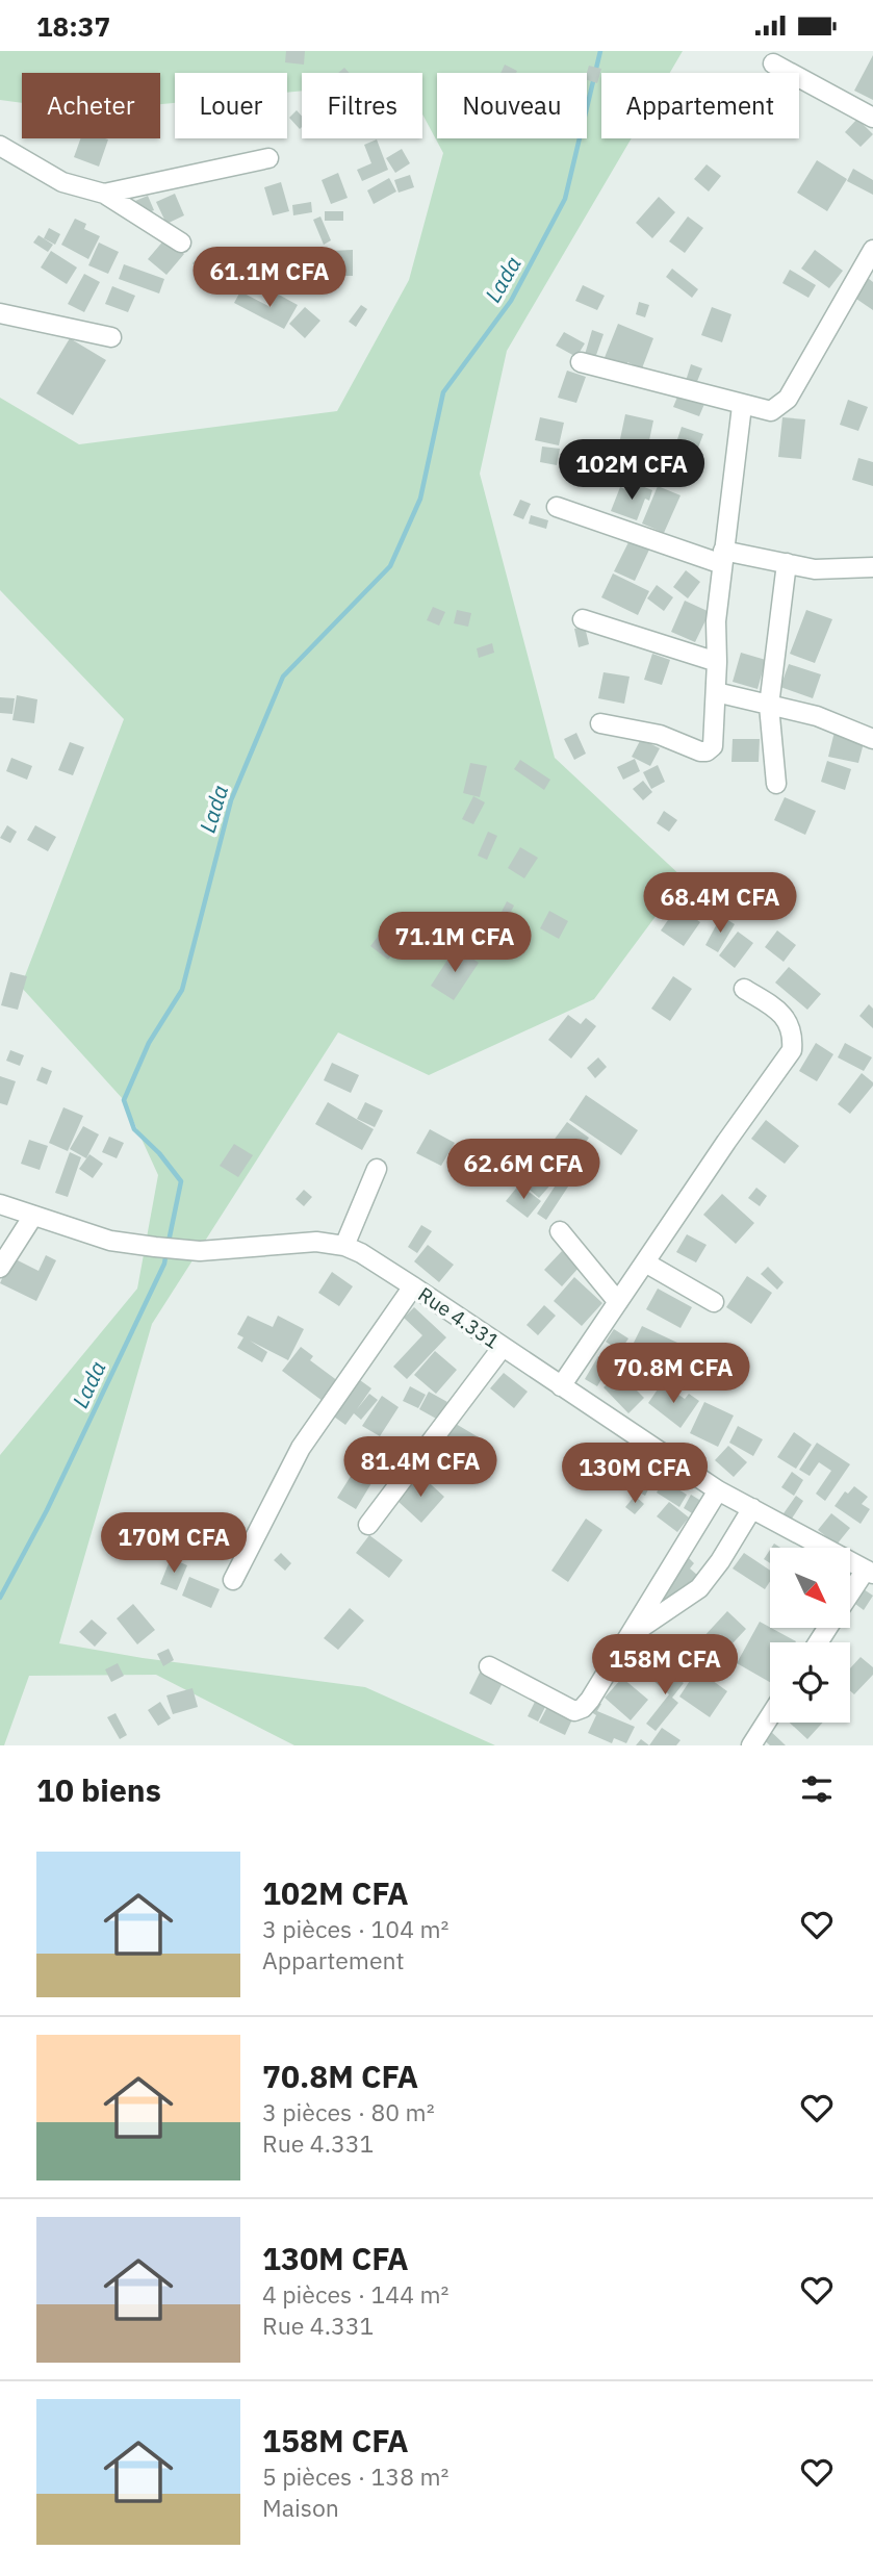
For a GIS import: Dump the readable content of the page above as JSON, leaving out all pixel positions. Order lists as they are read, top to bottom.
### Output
{
  "streets": {
    "street": ["Rue 4.331"]
  },
  "water": ["Lada"],
  "north": "bottom right",
  "page": {
    "status": "18:37",
    "chip": [
      "Acheter",
      "Louer",
      "Filtres",
      "Nouveau",
      "Appartement"
    ],
    "price": [
      "61.1M CFA",
      "102M CFA",
      "68.4M CFA",
      "71.1M CFA",
      "62.6M CFA",
      "70.8M CFA",
      "81.4M CFA",
      "130M CFA",
      "170M CFA",
      "158M CFA"
    ],
    "heading": "10 biens",
    "list": [
      {
        "name": "102M CFA",
        "note": "3 pièces · 104 m² · Appartement"
      },
      {
        "name": "70.8M CFA",
        "note": "3 pièces · 80 m² · Rue 4.331"
      },
      {
        "name": "130M CFA",
        "note": "4 pièces · 144 m² · Rue 4.331"
      },
      {
        "name": "158M CFA",
        "note": "5 pièces · 138 m² · Maison"
      }
    ]
  }
}
